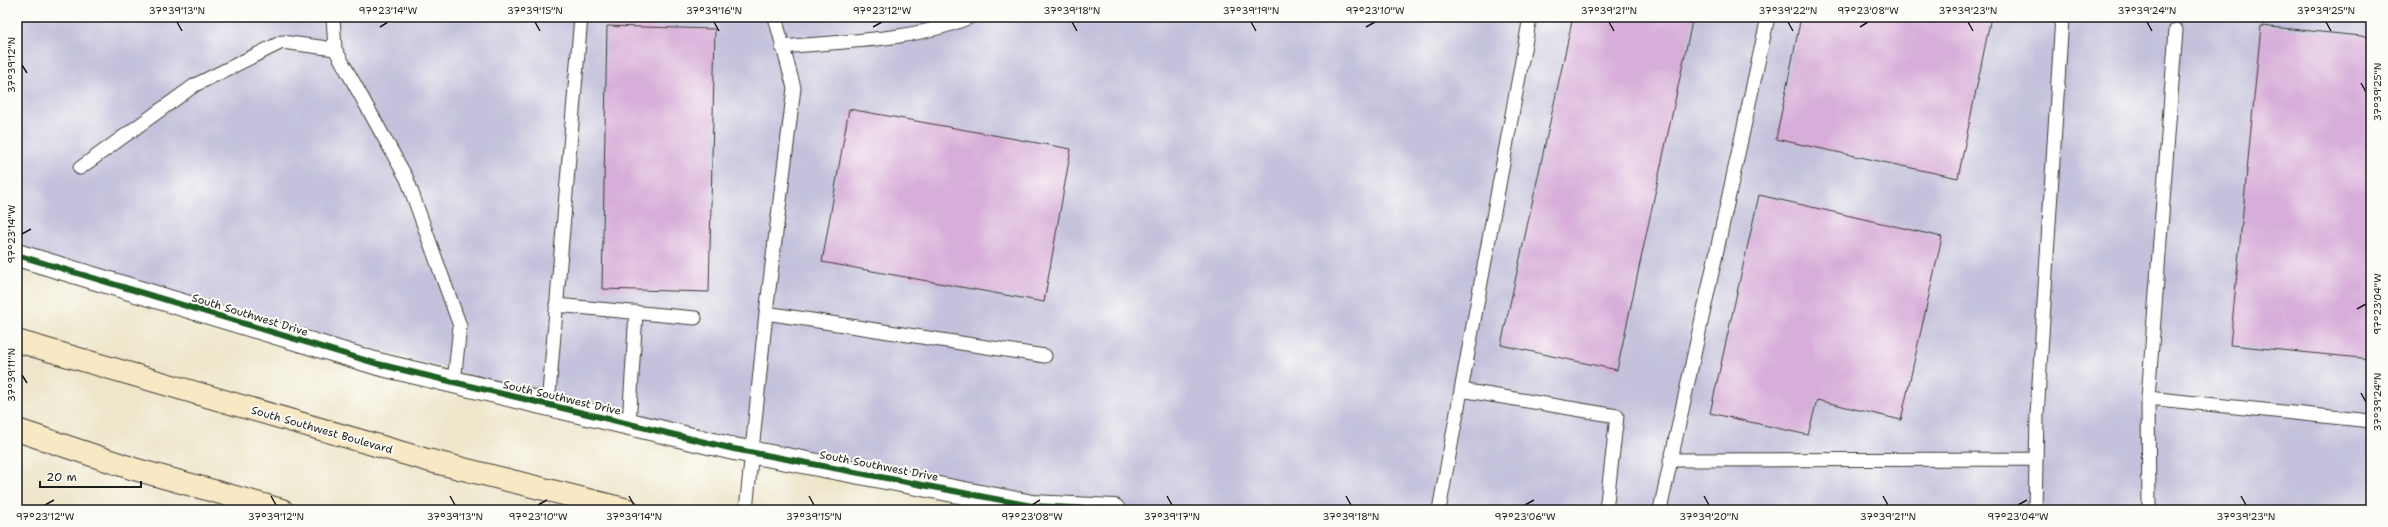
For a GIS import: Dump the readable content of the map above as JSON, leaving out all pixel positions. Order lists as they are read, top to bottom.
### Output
{
  "streets": {
    "main road": ["South Southwest Boulevard"],
    "street": ["South Southwest Drive"]
  },
  "scale_bar": "20 m",
  "coordinates": [
    "37°39'13\"N",
    "97°23'14\"W",
    "37°39'15\"N",
    "37°39'16\"N",
    "97°23'12\"W",
    "37°39'18\"N",
    "37°39'19\"N",
    "97°23'10\"W",
    "37°39'21\"N",
    "37°39'22\"N",
    "97°23'08\"W",
    "37°39'23\"N",
    "37°39'24\"N",
    "37°39'25\"N",
    "37°39'12\"N",
    "97°23'04\"W",
    "37°39'11\"N",
    "37°39'14\"N",
    "37°39'17\"N",
    "97°23'06\"W",
    "37°39'20\"N"
  ]
}
